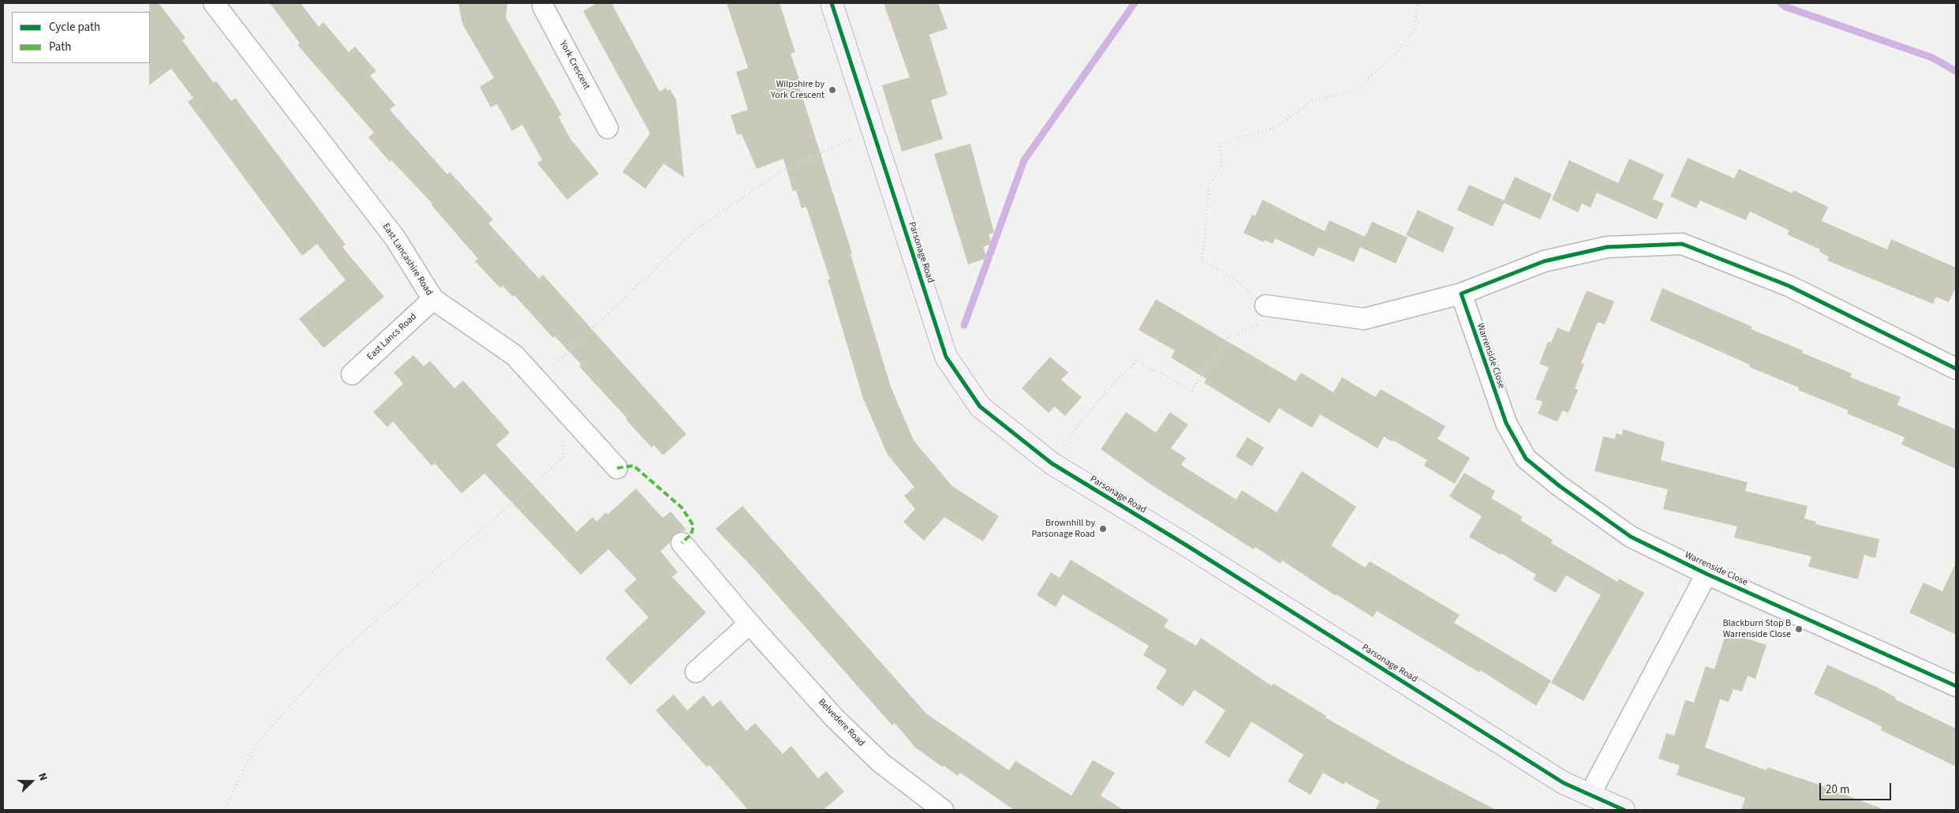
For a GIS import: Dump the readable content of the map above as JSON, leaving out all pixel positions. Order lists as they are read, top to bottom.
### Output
{
  "streets": {
    "street": [
      "York Crescent",
      "Parsonage Road",
      "East Lancashire Road",
      "East Lancs Road",
      "Warrenside Close",
      "Belvedere Road"
    ]
  },
  "crossings": [
    ["Parsonage Road", "Warrenside Close"],
    ["East Lancashire Road", "East Lancs Road"]
  ],
  "places": ["Wilpshire by York Crescent", "Brownhill by Parsonage Road", "Blackburn Stop B Warrenside Close"],
  "legend": ["Cycle path", "Path"],
  "scale_bar": "20 m",
  "north": "right"
}
